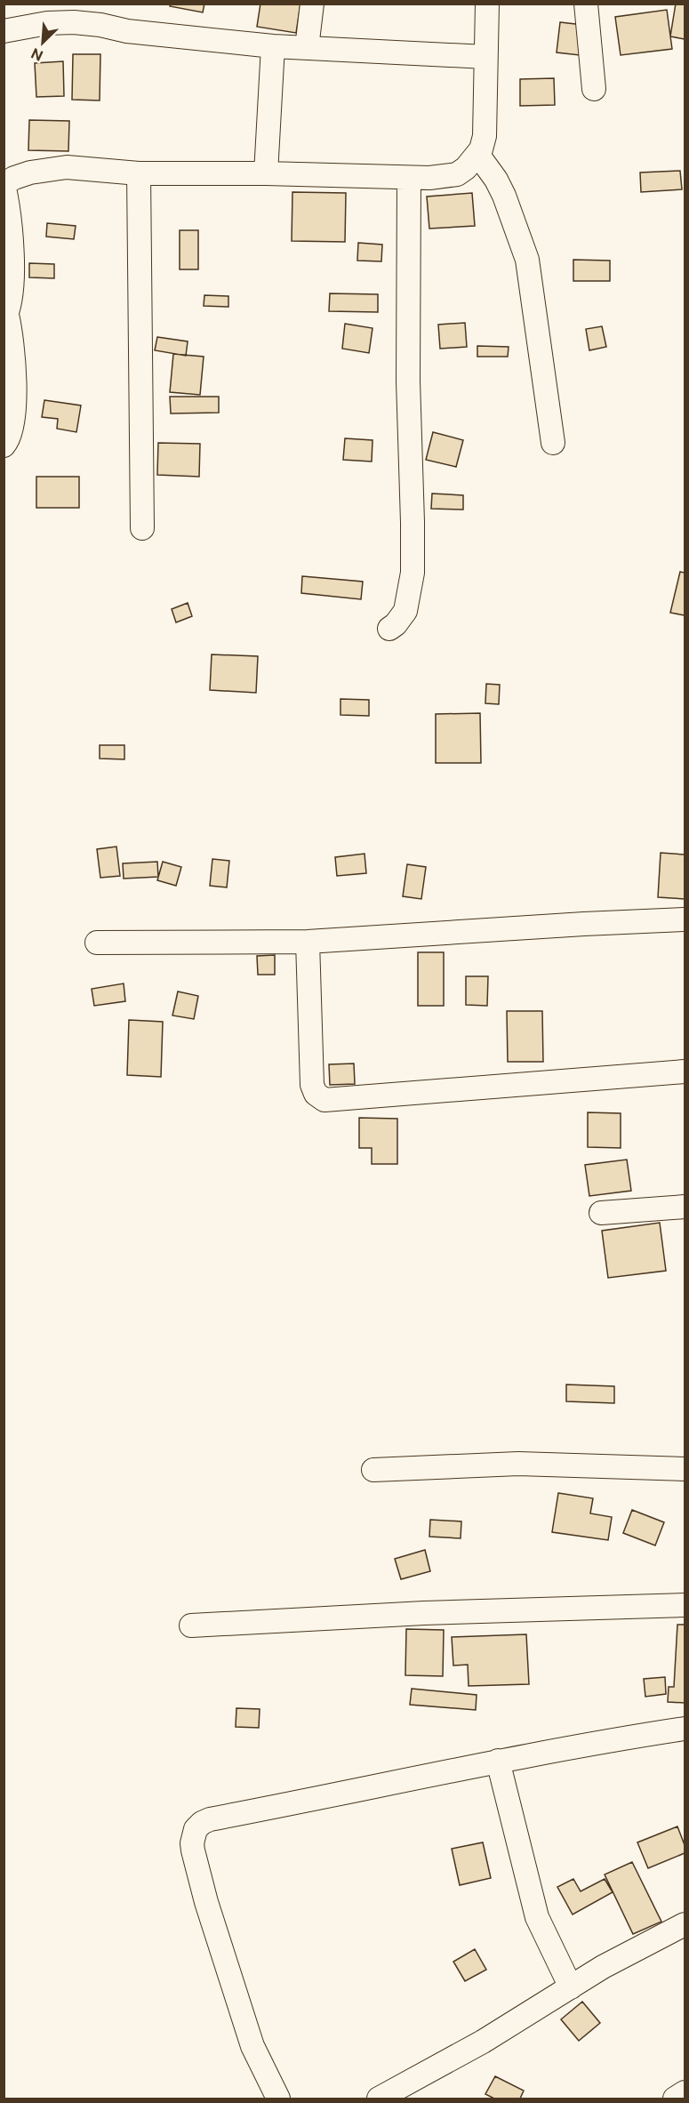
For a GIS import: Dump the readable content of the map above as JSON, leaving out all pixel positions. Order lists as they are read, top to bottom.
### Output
{
  "north": "bottom left"
}
